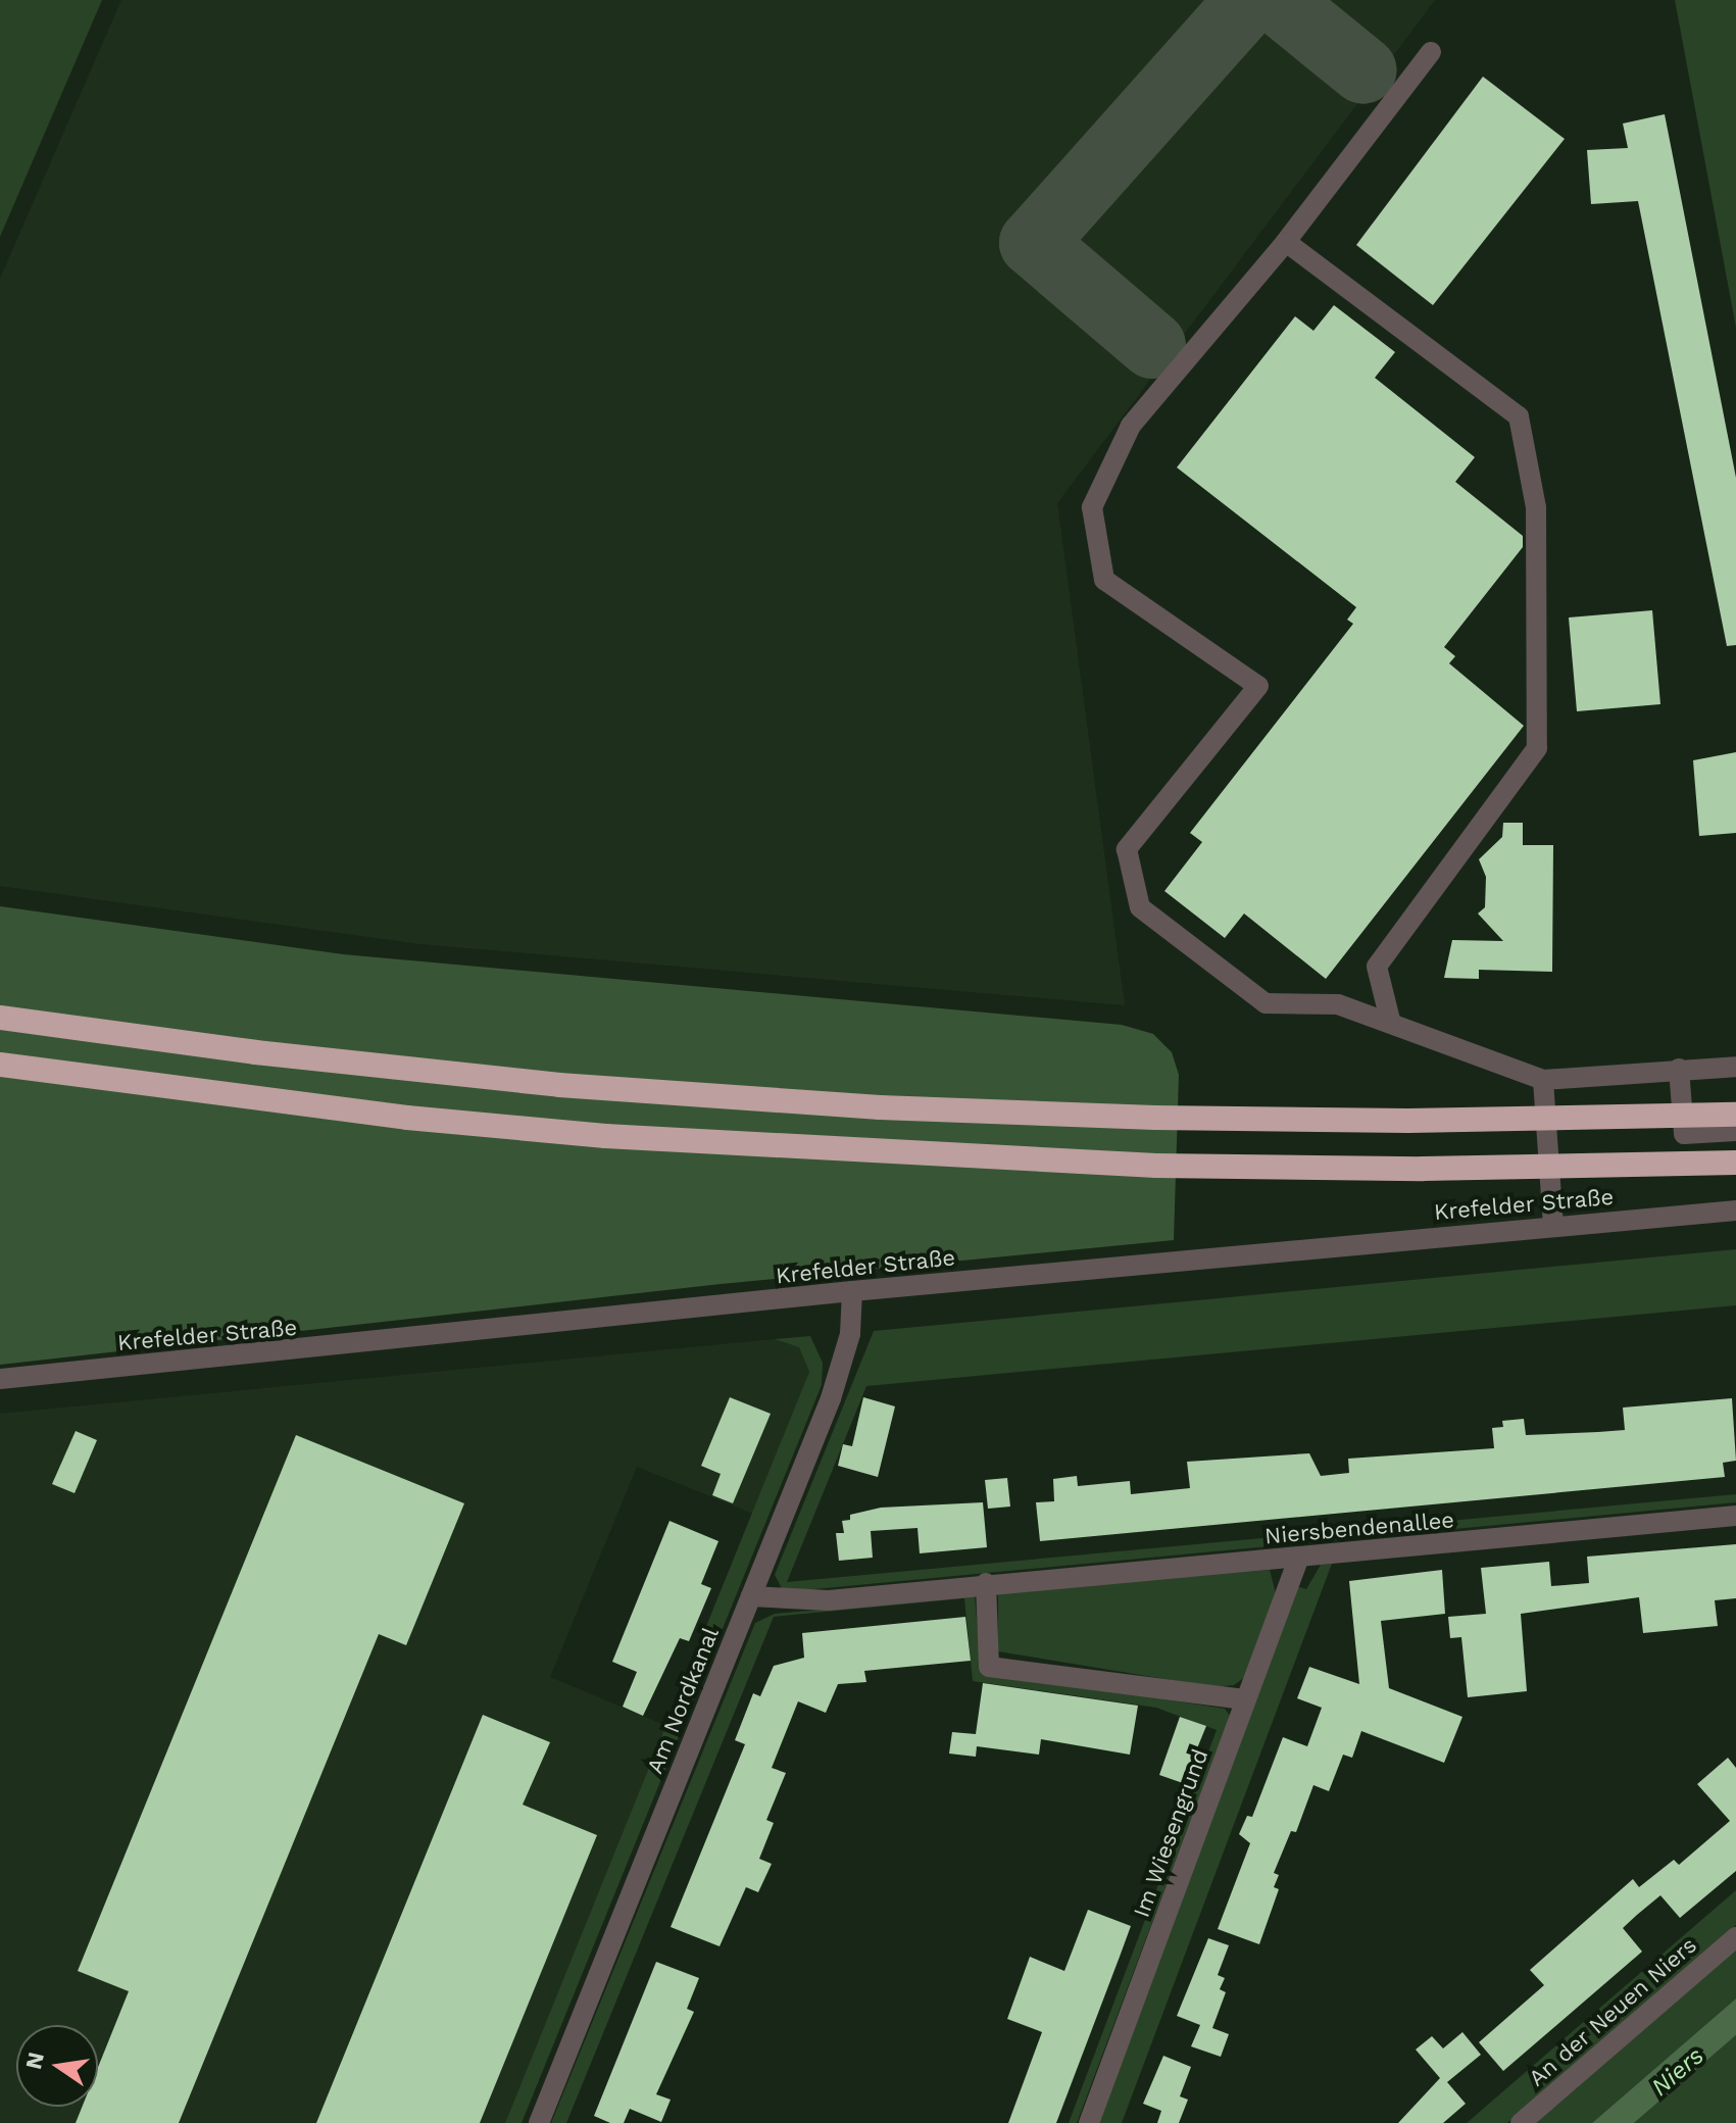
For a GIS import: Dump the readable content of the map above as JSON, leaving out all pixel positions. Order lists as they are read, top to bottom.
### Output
{
  "streets": {
    "street": [
      "Krefelder Straße",
      "Niersbendenallee",
      "Am Nordkanal",
      "Im Wiesengrund",
      "An der Neuen Niers"
    ]
  },
  "crossings": [
    ["Krefelder Straße", "Am Nordkanal"],
    ["Niersbendenallee", "Am Nordkanal"],
    ["Niersbendenallee", "Im Wiesengrund"]
  ],
  "water": ["Niers"],
  "north": "left"
}
